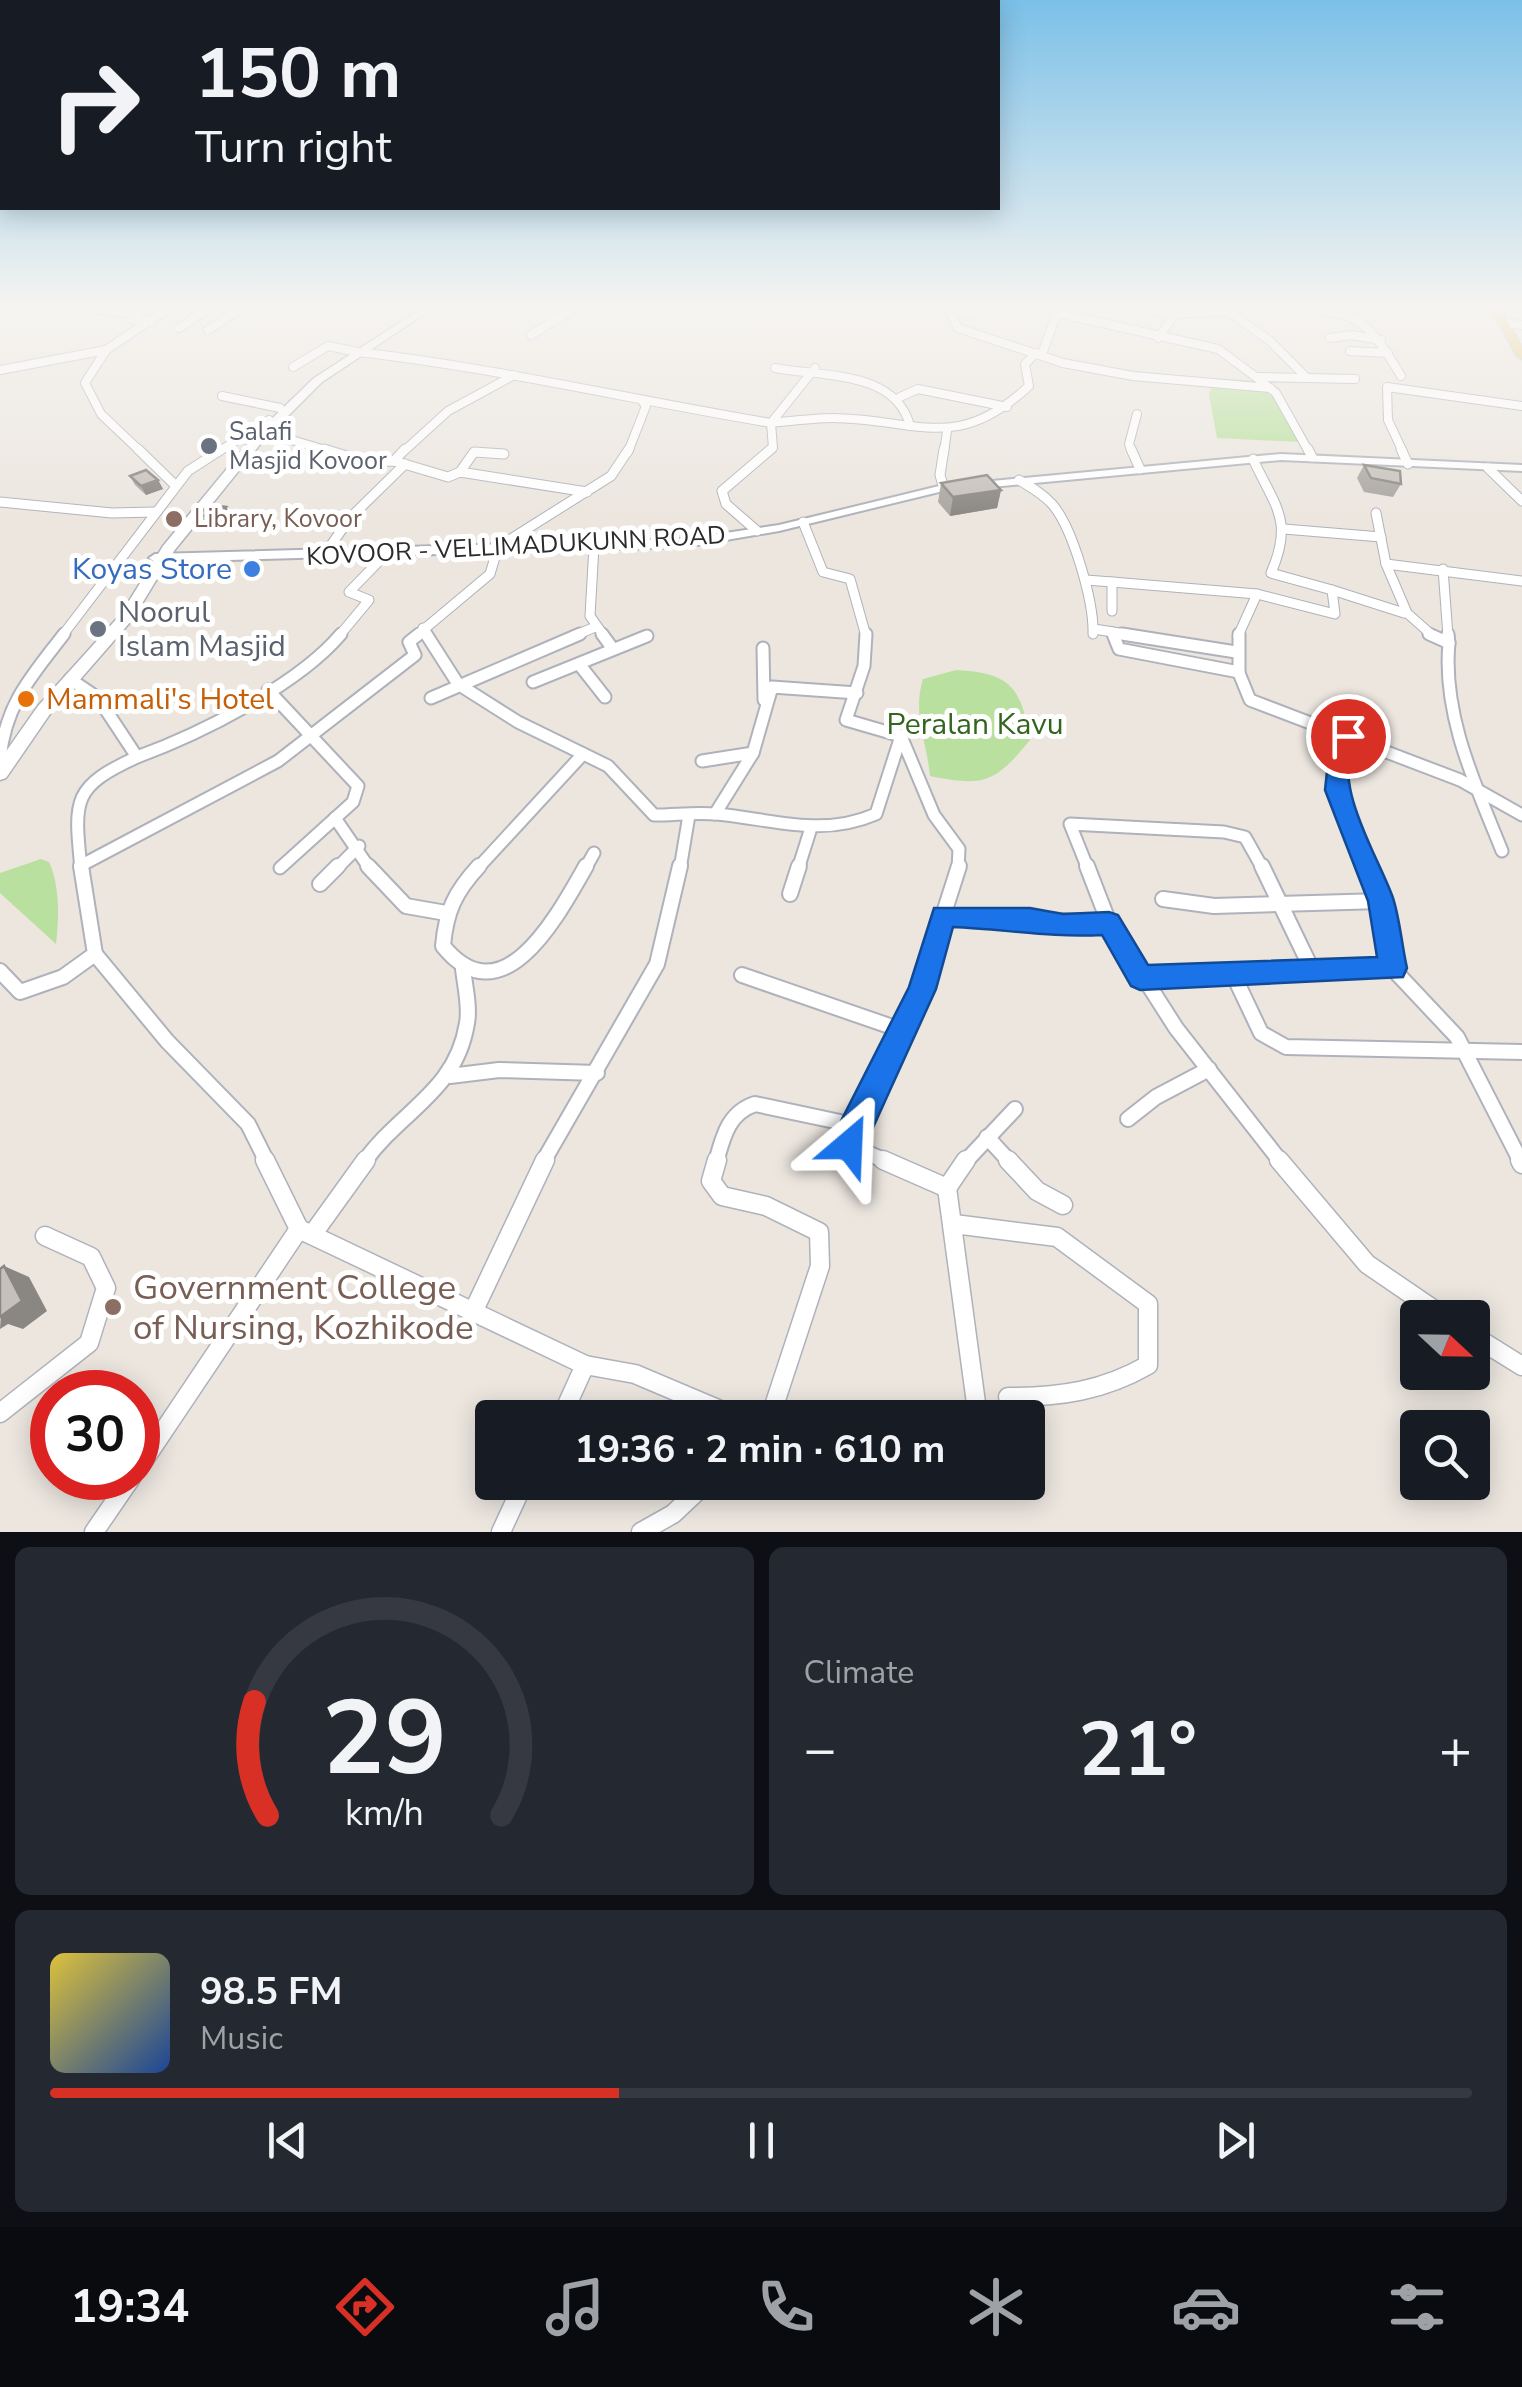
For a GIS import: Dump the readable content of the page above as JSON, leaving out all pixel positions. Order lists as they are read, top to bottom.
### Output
{
  "streets": {
    "street": ["KOVOOR - VELLIMADUKUNN ROAD"]
  },
  "parks": ["Peralan Kavu"],
  "places": [
    "Salafi Masjid Kovoor",
    "Library, Kovoor",
    "Koyas Store",
    "Noorul Islam Masjid",
    "Mammali's Hotel",
    "Government College of Nursing, Kozhikode"
  ],
  "north": "right",
  "page": {
    "turn": ["150 m", "Turn right"],
    "limit": "30",
    "trip": "19:36 · 2 min · 610 m",
    "tile": "Climate",
    "heat": ["−", "21°", "+"],
    "song": ["98.5 FM", "Music"],
    "tabs": "19:34",
    "gauge": ["29", "km/h"]
  }
}
